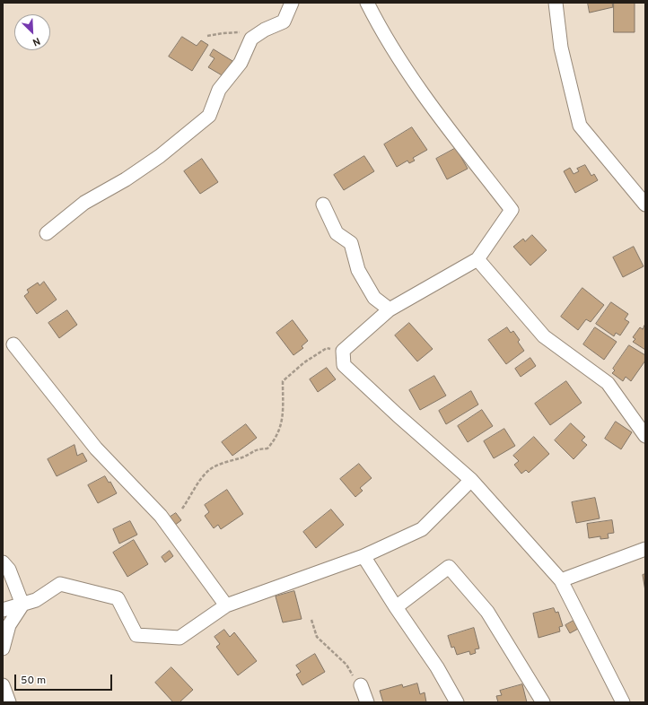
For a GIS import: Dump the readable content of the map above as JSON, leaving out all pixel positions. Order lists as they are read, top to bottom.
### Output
{
  "scale_bar": "50 m",
  "north": "bottom right"
}
